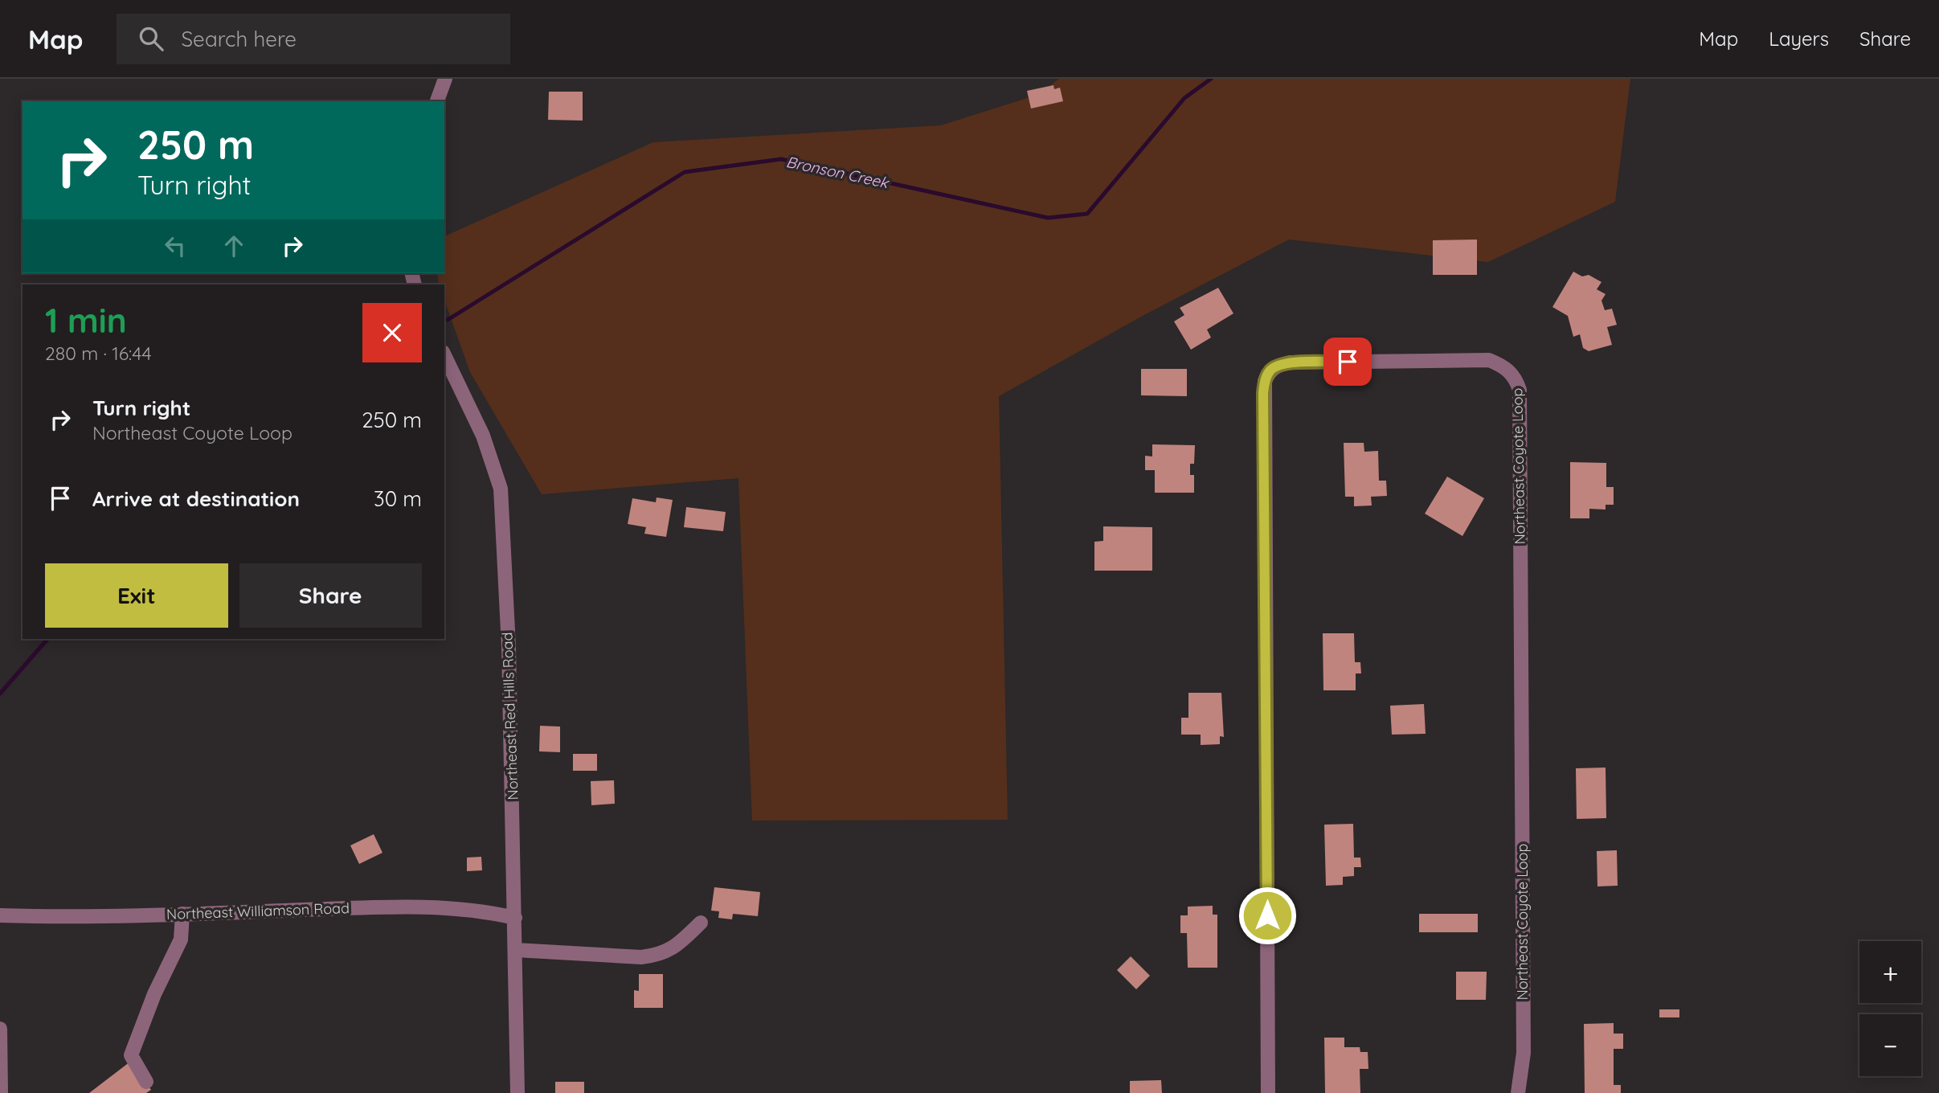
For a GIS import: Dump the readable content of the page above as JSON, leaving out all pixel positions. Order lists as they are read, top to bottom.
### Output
{
  "streets": {
    "street": ["Northeast Coyote Loop", "Northeast Red Hills Road", "Northeast Williamson Road"]
  },
  "crossings": [
    ["Northeast Red Hills Road", "Northeast Williamson Road"]
  ],
  "water": ["Bronson Creek"],
  "page": {
    "header": "Map",
    "search": "Search here",
    "nav": ["Map", "Layers", "Share"],
    "turn": ["250 m", "Turn right"],
    "heading": ["1 min", "280 m · 16:44"],
    "list": [
      {
        "name": "Turn right",
        "note": "Northeast Coyote Loop",
        "value": "250 m"
      },
      {
        "name": "Arrive at destination",
        "value": "30 m"
      }
    ],
    "buttons": ["Exit", "Share"],
    "map_buttons": ["+", "−"]
  }
}
